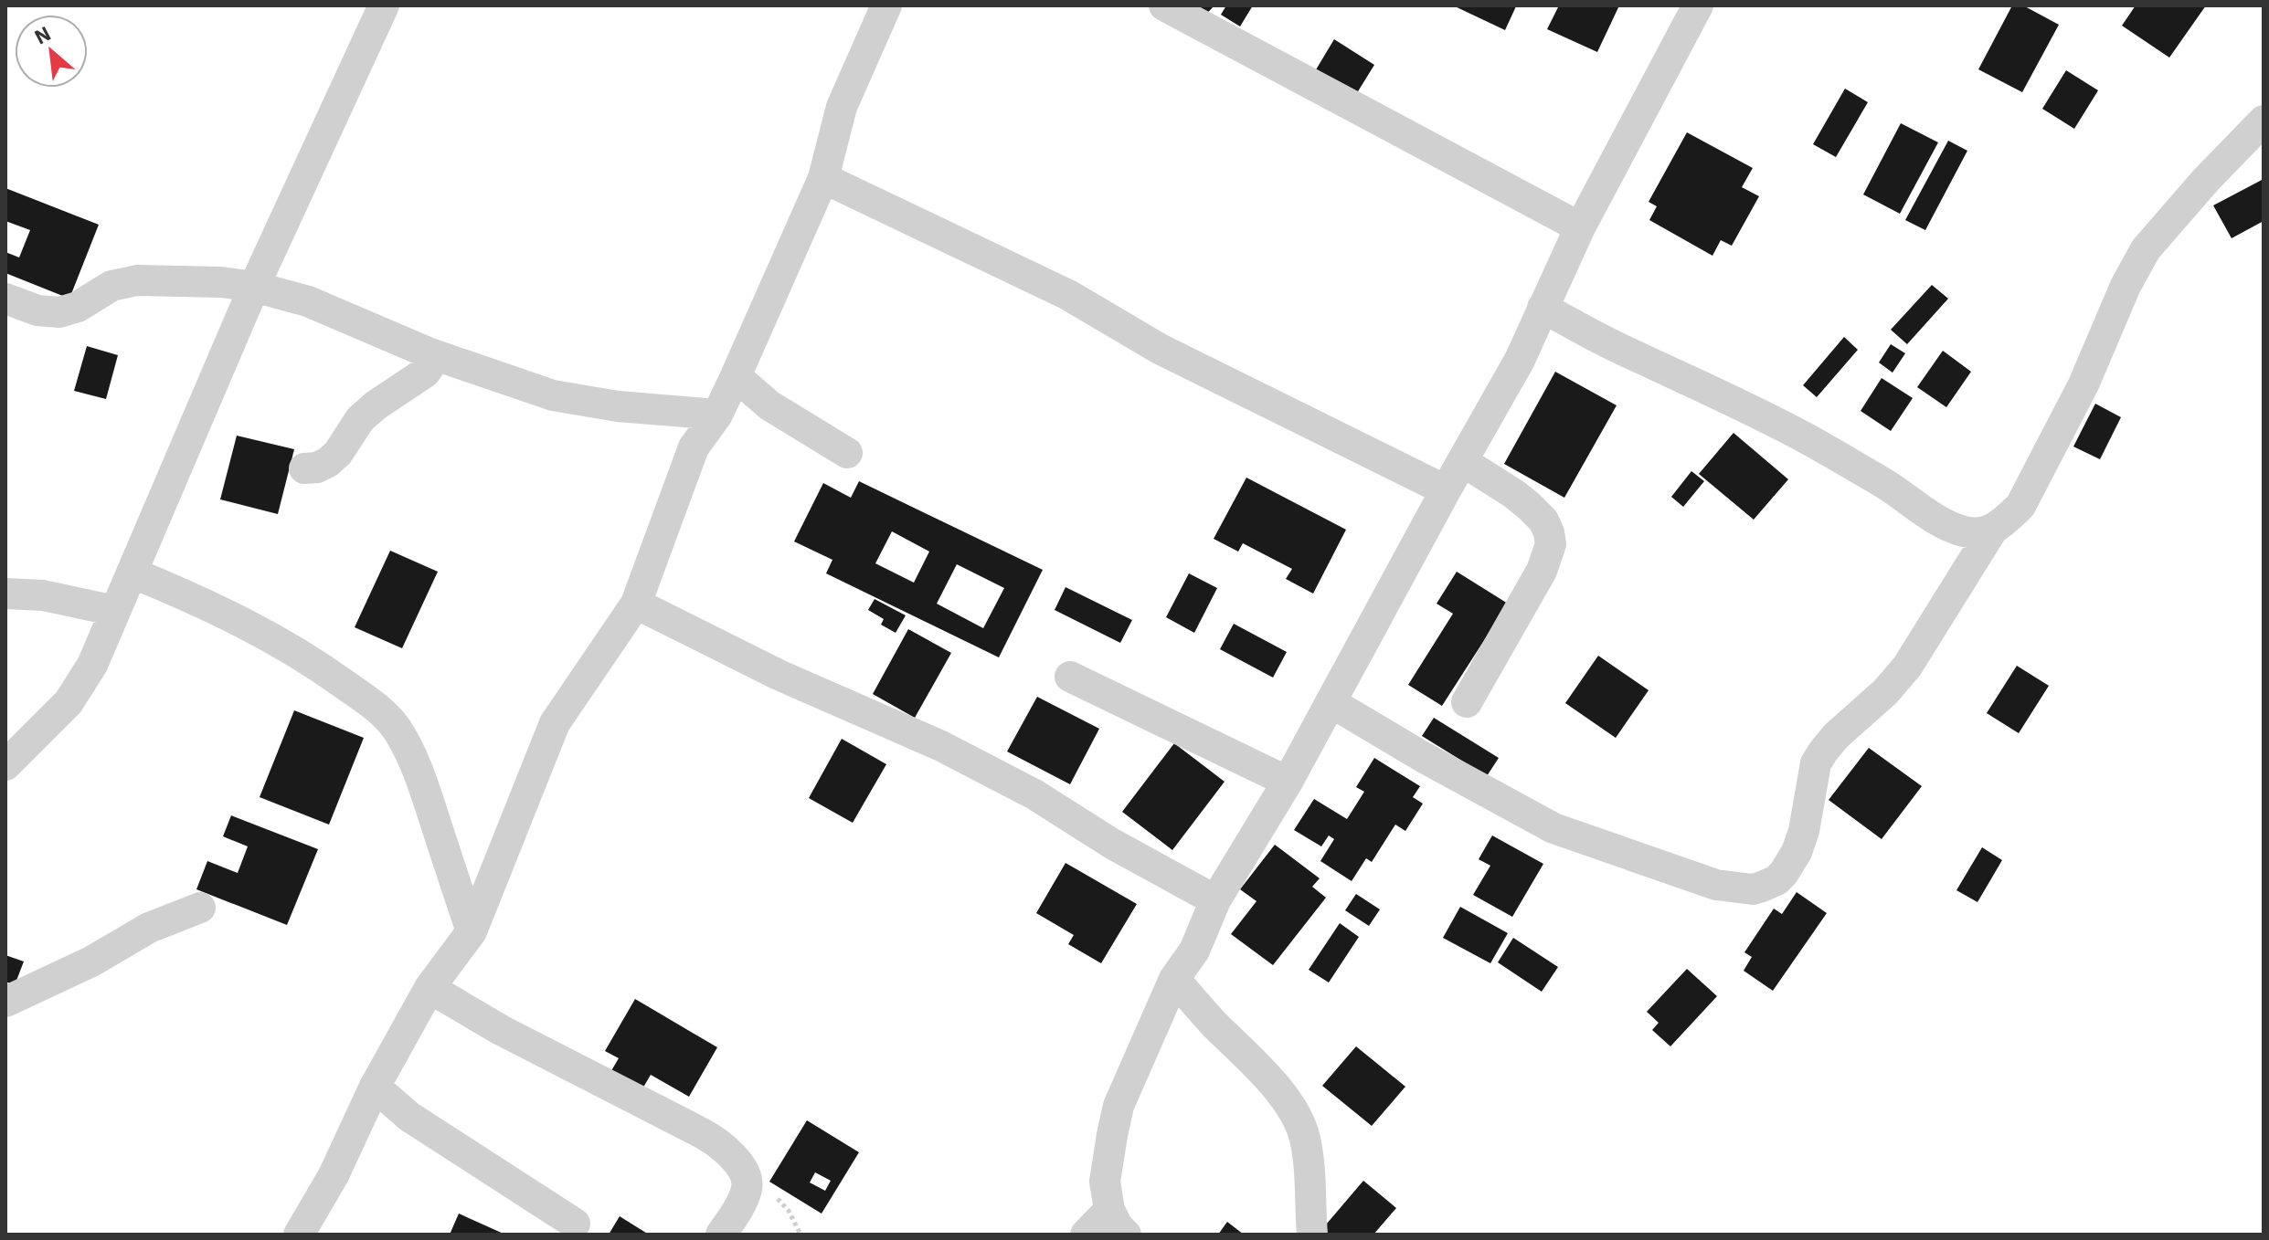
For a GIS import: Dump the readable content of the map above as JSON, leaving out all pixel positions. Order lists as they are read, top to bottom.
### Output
{
  "north": "top left"
}
